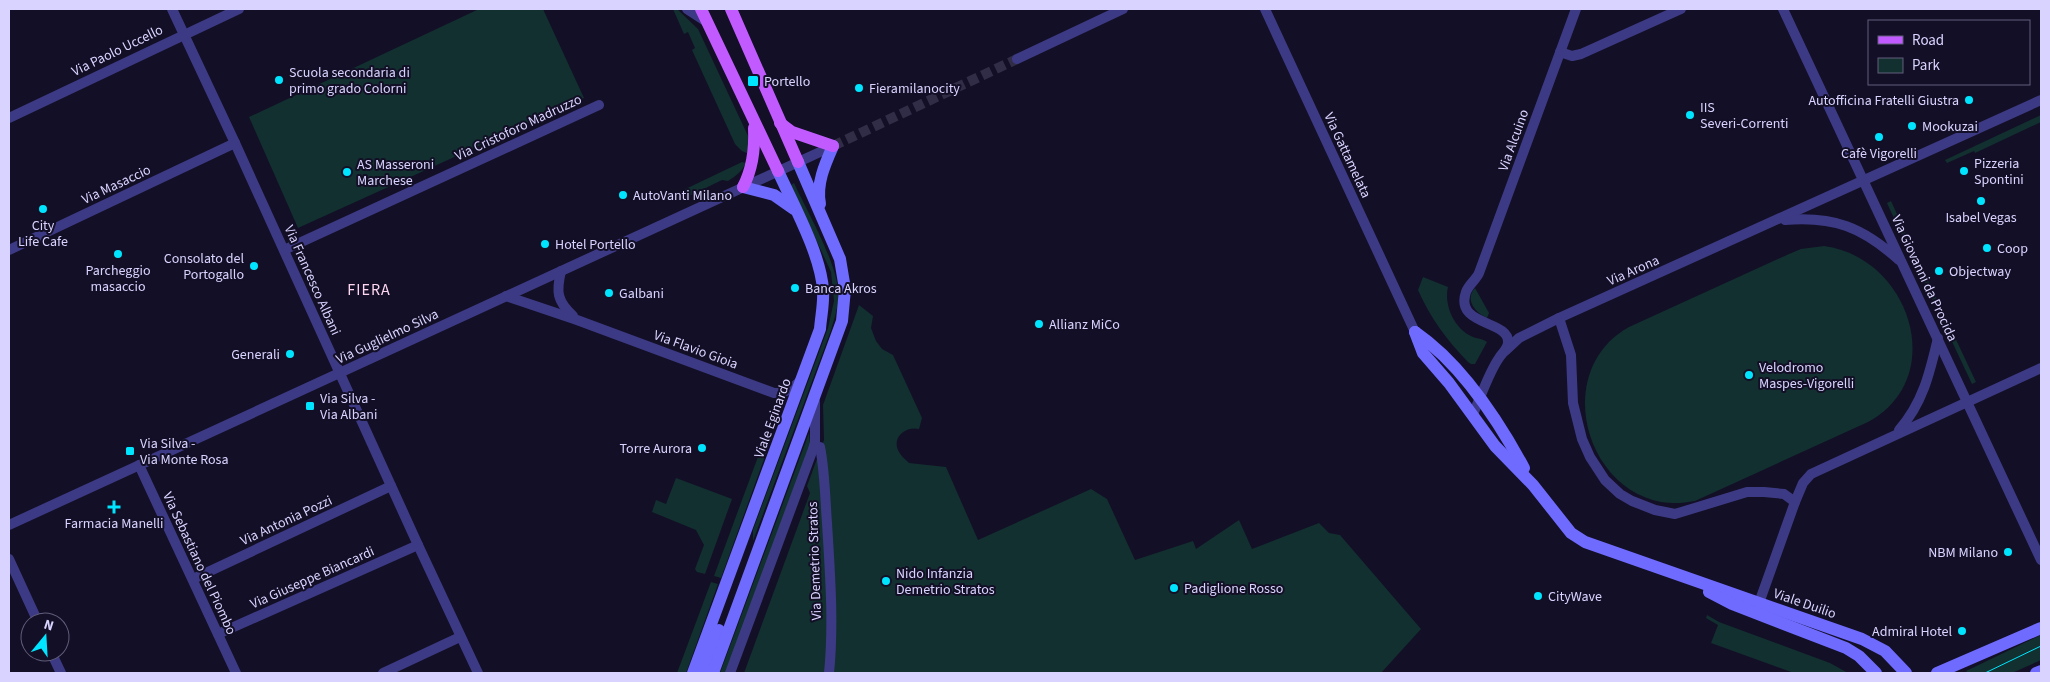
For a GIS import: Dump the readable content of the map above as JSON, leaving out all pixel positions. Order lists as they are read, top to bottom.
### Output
{
  "streets": {
    "main road": ["Viale Eginardo", "Viale Duilio"],
    "street": [
      "Via Paolo Uccello",
      "Via Cristoforo Madruzzo",
      "Via Alcuino",
      "Via Gattamelata",
      "Via Masaccio",
      "Via Arona",
      "Via Giovanni da Procida",
      "Via Francesco Albani",
      "Via Guglielmo Silva",
      "Via Flavio Gioia",
      "Via Antonia Pozzi",
      "Via Demetrio Stratos",
      "Via Sebastiano del Piombo",
      "Via Giuseppe Biancardi"
    ]
  },
  "crossings": [
    ["Via Paolo Uccello", "Via Francesco Albani"],
    ["Via Cristoforo Madruzzo", "Via Francesco Albani"],
    ["Via Alcuino", "Via Arona"],
    ["Via Gattamelata", "Viale Duilio"],
    ["Via Masaccio", "Via Francesco Albani"],
    ["Via Arona", "Via Giovanni da Procida"],
    ["Via Francesco Albani", "Via Guglielmo Silva"],
    ["Via Francesco Albani", "Via Antonia Pozzi"],
    ["Via Francesco Albani", "Via Giuseppe Biancardi"],
    ["Via Guglielmo Silva", "Via Flavio Gioia"],
    ["Via Guglielmo Silva", "Viale Eginardo"],
    ["Via Guglielmo Silva", "Via Sebastiano del Piombo"],
    ["Via Flavio Gioia", "Viale Eginardo"],
    ["Via Antonia Pozzi", "Via Sebastiano del Piombo"],
    ["Via Sebastiano del Piombo", "Via Giuseppe Biancardi"]
  ],
  "districts": ["FIERA"],
  "places": {
    "other": [
      "Scuola secondaria di primo grado Colorni",
      "Fieramilanocity",
      "Autofficina Fratelli Giustra",
      "IIS Severi-Correnti",
      "Mookuzai",
      "Cafè Vigorelli",
      "Pizzeria Spontini",
      "AS Masseroni Marchese",
      "AutoVanti Milano",
      "Isabel Vegas",
      "City Life Cafe",
      "Hotel Portello",
      "Coop",
      "Parcheggio masaccio",
      "Consolato del Portogallo",
      "Objectway",
      "Banca Akros",
      "Galbani",
      "Allianz MiCo",
      "Generali",
      "Velodromo Maspes-Vigorelli",
      "Torre Aurora",
      "NBM Milano",
      "Nido Infanzia Demetrio Stratos",
      "Padiglione Rosso",
      "CityWave",
      "Admiral Hotel"
    ],
    "transit": ["Portello", "Via Silva - Via Albani", "Via Silva - Via Monte Rosa"],
    "health": ["Farmacia Manelli"]
  },
  "legend": ["Road", "Park"],
  "north": "top"
}
